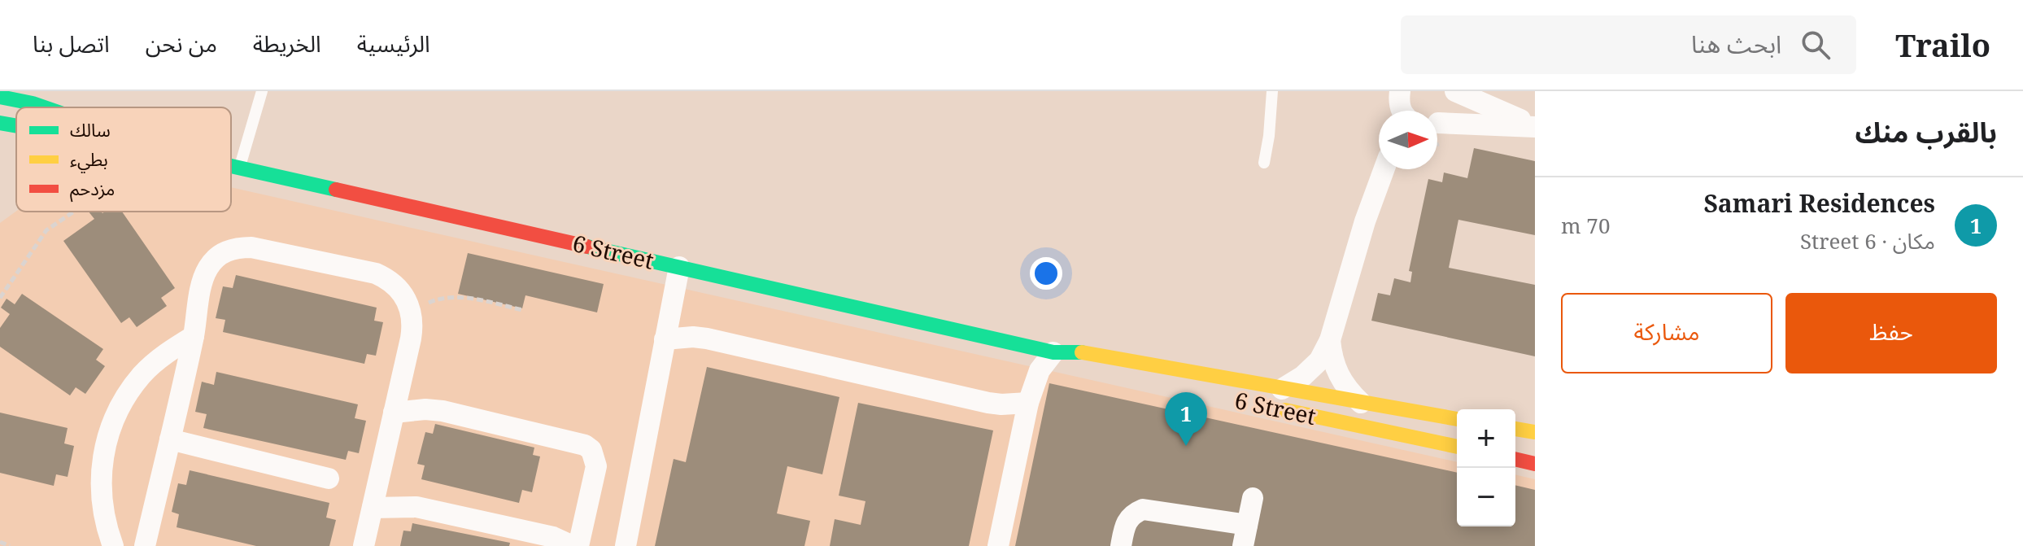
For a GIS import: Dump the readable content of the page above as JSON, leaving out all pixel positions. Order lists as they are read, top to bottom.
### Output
{
  "streets": {
    "street": ["6 Street"]
  },
  "legend": ["سالك", "بطيء", "مزدحم"],
  "north": "right",
  "page": {
    "header": "Trailo",
    "search": "ابحث هنا",
    "nav": [
      "الرئيسية",
      "الخريطة",
      "من نحن",
      "اتصل بنا"
    ],
    "heading": "بالقرب منك",
    "list": [
      {
        "mark": "1",
        "name": "Samari Residences",
        "note": "مكان · 6 Street",
        "value": "70 m"
      }
    ],
    "buttons": ["حفظ", "مشاركة"],
    "pins": "1",
    "map_buttons": ["+", "−"]
  }
}
